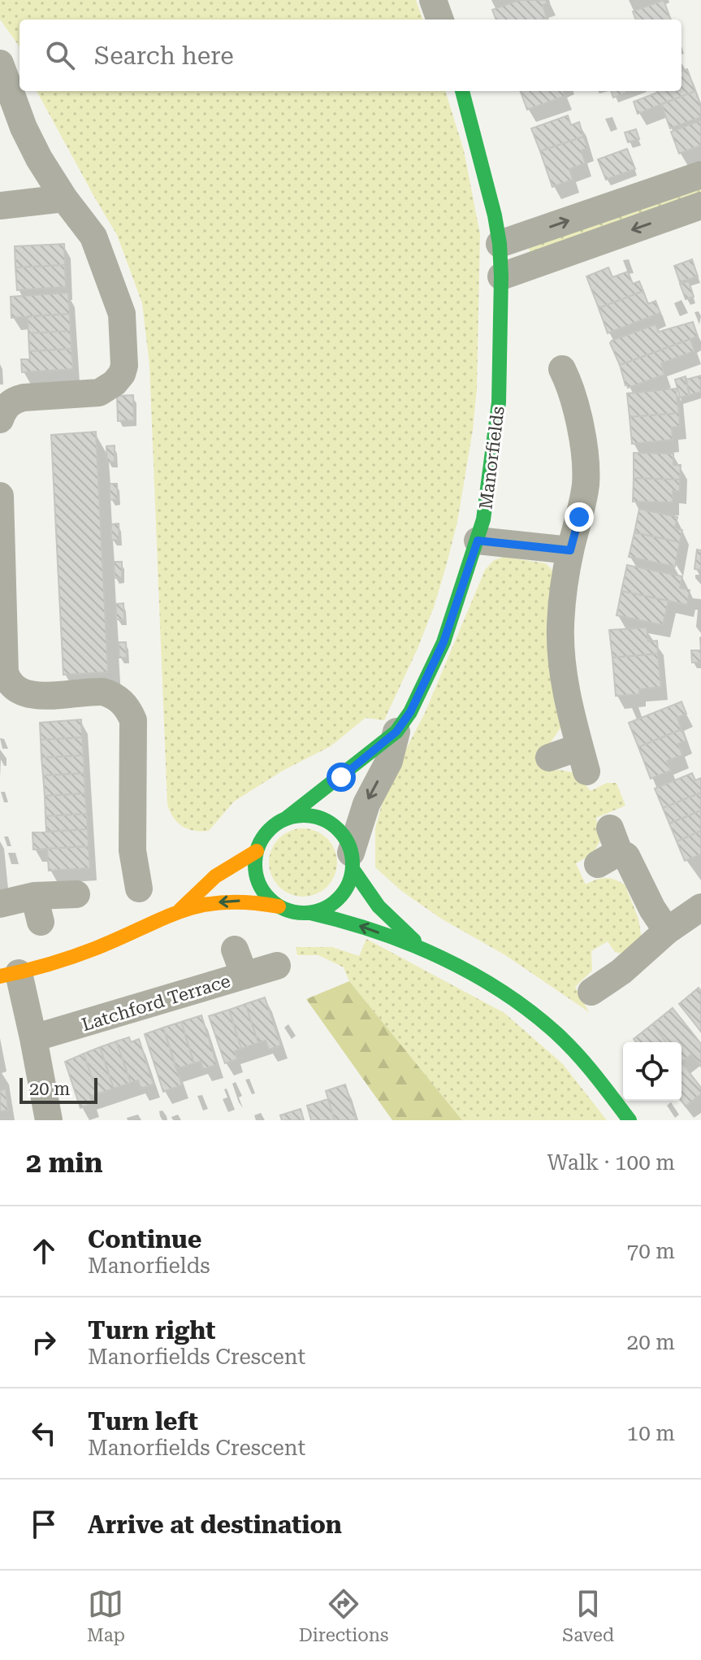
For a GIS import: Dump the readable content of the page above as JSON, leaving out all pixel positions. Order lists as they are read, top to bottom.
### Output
{
  "streets": {
    "street": ["Manorfields", "Latchford Terrace"]
  },
  "scale_bar": "20 m",
  "page": {
    "search": "Search here",
    "scale": "20 m",
    "heading": ["2 min", "Walk · 100 m"],
    "list": [
      ["Continue", "Manorfields", "70 m"],
      ["Turn right", "Manorfields Crescent", "20 m"],
      ["Turn left", "Manorfields Crescent", "10 m"],
      "Arrive at destination"
    ],
    "nav": ["Map", "Directions", "Saved"]
  }
}
